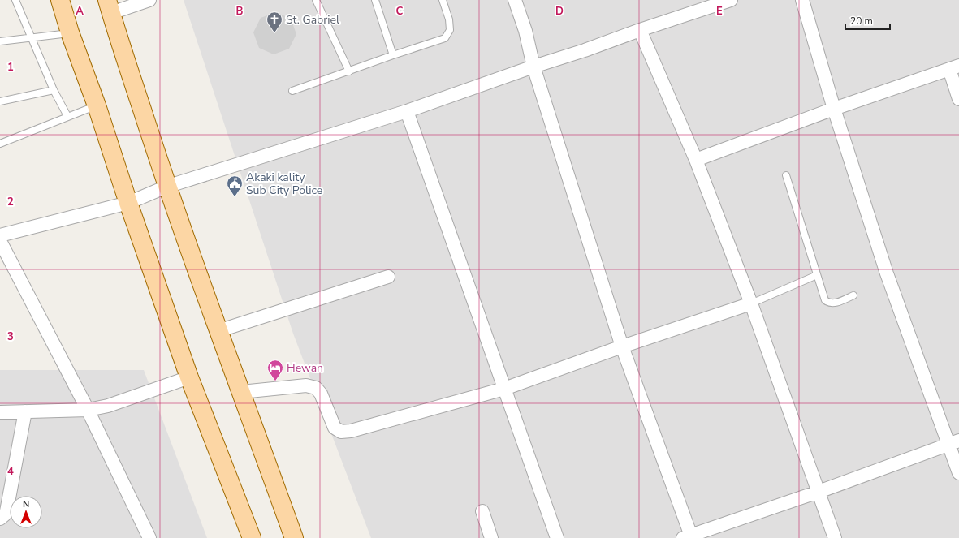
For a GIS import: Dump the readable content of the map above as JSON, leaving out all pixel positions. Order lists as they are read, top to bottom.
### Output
{
  "places": {
    "church": ["St. Gabriel"],
    "public building": ["Akaki kality Sub City Police"],
    "hotel": ["Hewan"]
  },
  "scale_bar": "20 m",
  "north": "top",
  "grid": {
    "columns": [
      "A",
      "B",
      "C",
      "D",
      "E"
    ],
    "rows": [
      "1",
      "2",
      "3",
      "4"
    ]
  }
}
